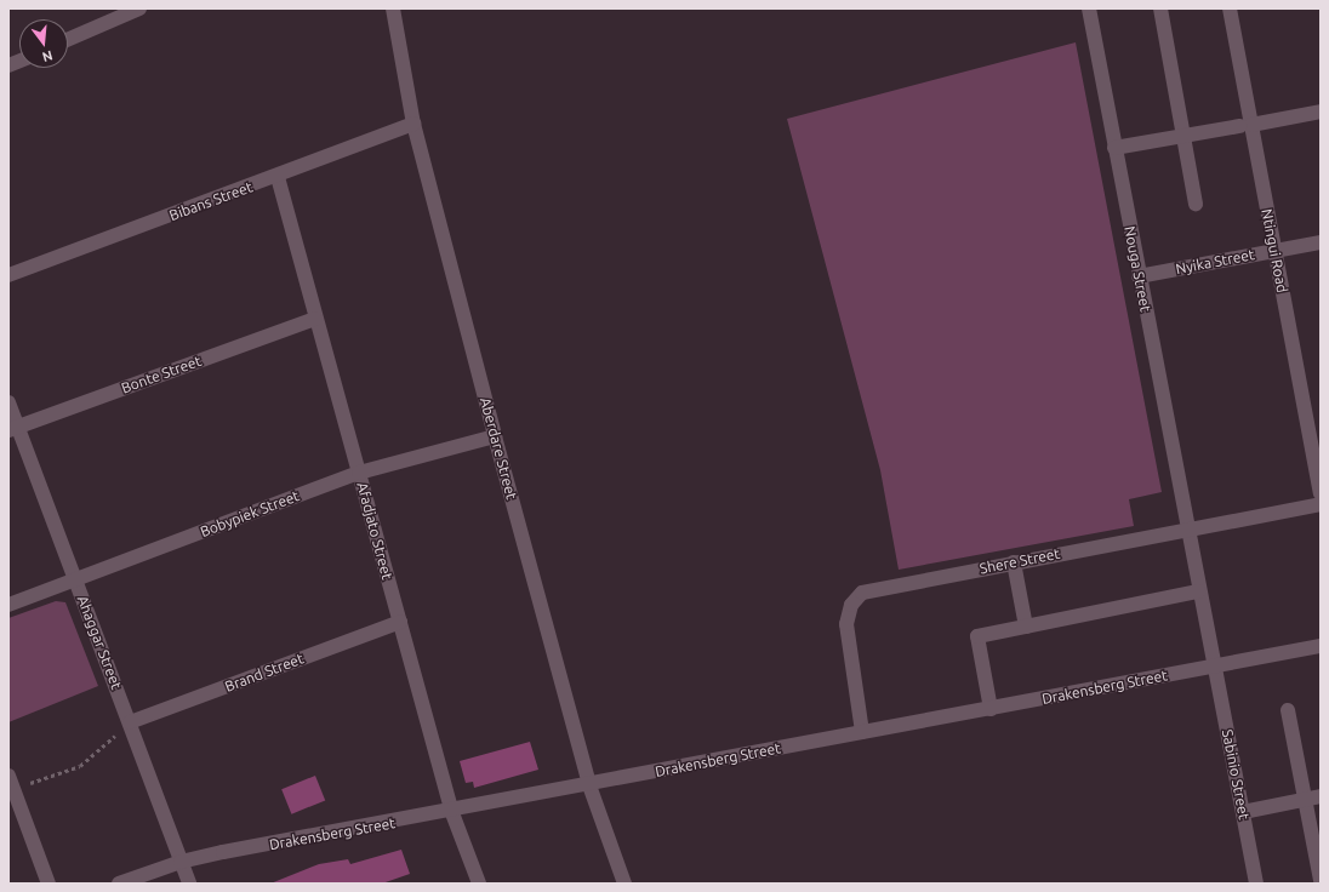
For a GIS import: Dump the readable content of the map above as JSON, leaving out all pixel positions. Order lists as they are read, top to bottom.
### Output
{
  "streets": {
    "street": [
      "Bibans Street",
      "Ntingui Road",
      "Nyika Street",
      "Nouga Street",
      "Bonte Street",
      "Aberdare Street",
      "Bobypiek Street",
      "Afadjato Street",
      "Shere Street",
      "Ahaggar Street",
      "Brand Street",
      "Drakensberg Street",
      "Sabinio Street"
    ]
  },
  "crossings": [
    ["Bibans Street", "Aberdare Street"],
    ["Bibans Street", "Afadjato Street"],
    ["Ntingui Road", "Nyika Street"],
    ["Nyika Street", "Nouga Street"],
    ["Nouga Street", "Shere Street"],
    ["Nouga Street", "Sabinio Street"],
    ["Bonte Street", "Afadjato Street"],
    ["Bonte Street", "Ahaggar Street"],
    ["Aberdare Street", "Bobypiek Street"],
    ["Aberdare Street", "Drakensberg Street"],
    ["Bobypiek Street", "Afadjato Street"],
    ["Bobypiek Street", "Ahaggar Street"],
    ["Afadjato Street", "Brand Street"],
    ["Afadjato Street", "Drakensberg Street"],
    ["Shere Street", "Drakensberg Street"],
    ["Ahaggar Street", "Brand Street"],
    ["Ahaggar Street", "Drakensberg Street"],
    ["Drakensberg Street", "Sabinio Street"]
  ],
  "north": "bottom"
}
